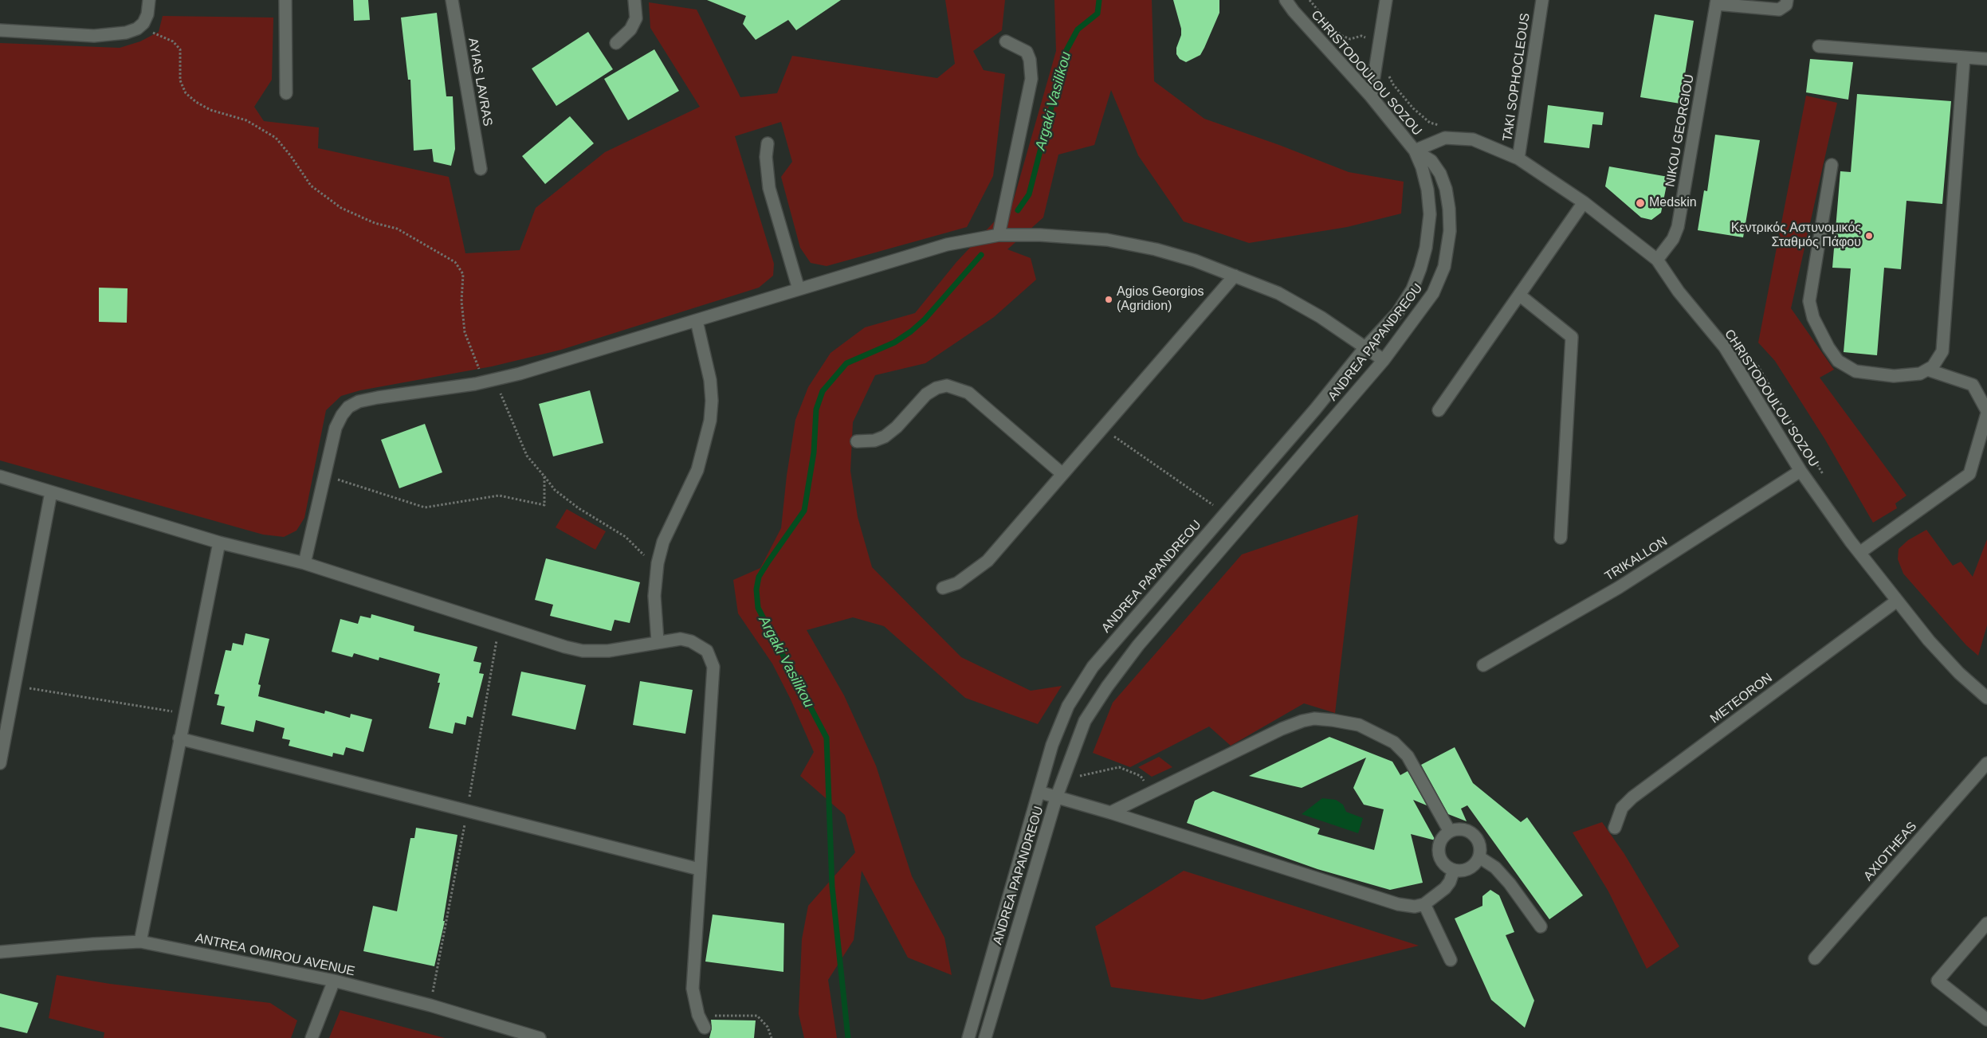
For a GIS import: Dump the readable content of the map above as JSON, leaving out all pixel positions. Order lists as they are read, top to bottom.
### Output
{
  "streets": {
    "street": [
      "CHRISTODOULOU SOZOU",
      "TAKI SOPHOCLEOUS",
      "AYIAS LAVRAS",
      "NIKOU GEORGIOU",
      "ANDREA PAPANDREOU",
      "TRIKALLON",
      "METEORON",
      "AXIOTHEAS",
      "ANTREA OMIROU AVENUE"
    ]
  },
  "crossings": [
    ["CHRISTODOULOU SOZOU", "TAKI SOPHOCLEOUS"],
    ["CHRISTODOULOU SOZOU", "NIKOU GEORGIOU"],
    ["CHRISTODOULOU SOZOU", "ANDREA PAPANDREOU"],
    ["CHRISTODOULOU SOZOU", "TRIKALLON"],
    ["CHRISTODOULOU SOZOU", "METEORON"]
  ],
  "water": ["Argaki Vasilikou"],
  "places": ["Medskin", "Κεντρικός Αστυνομικός Σταθμός Πάφου", "Agios Georgios (Agridion)"]
}
